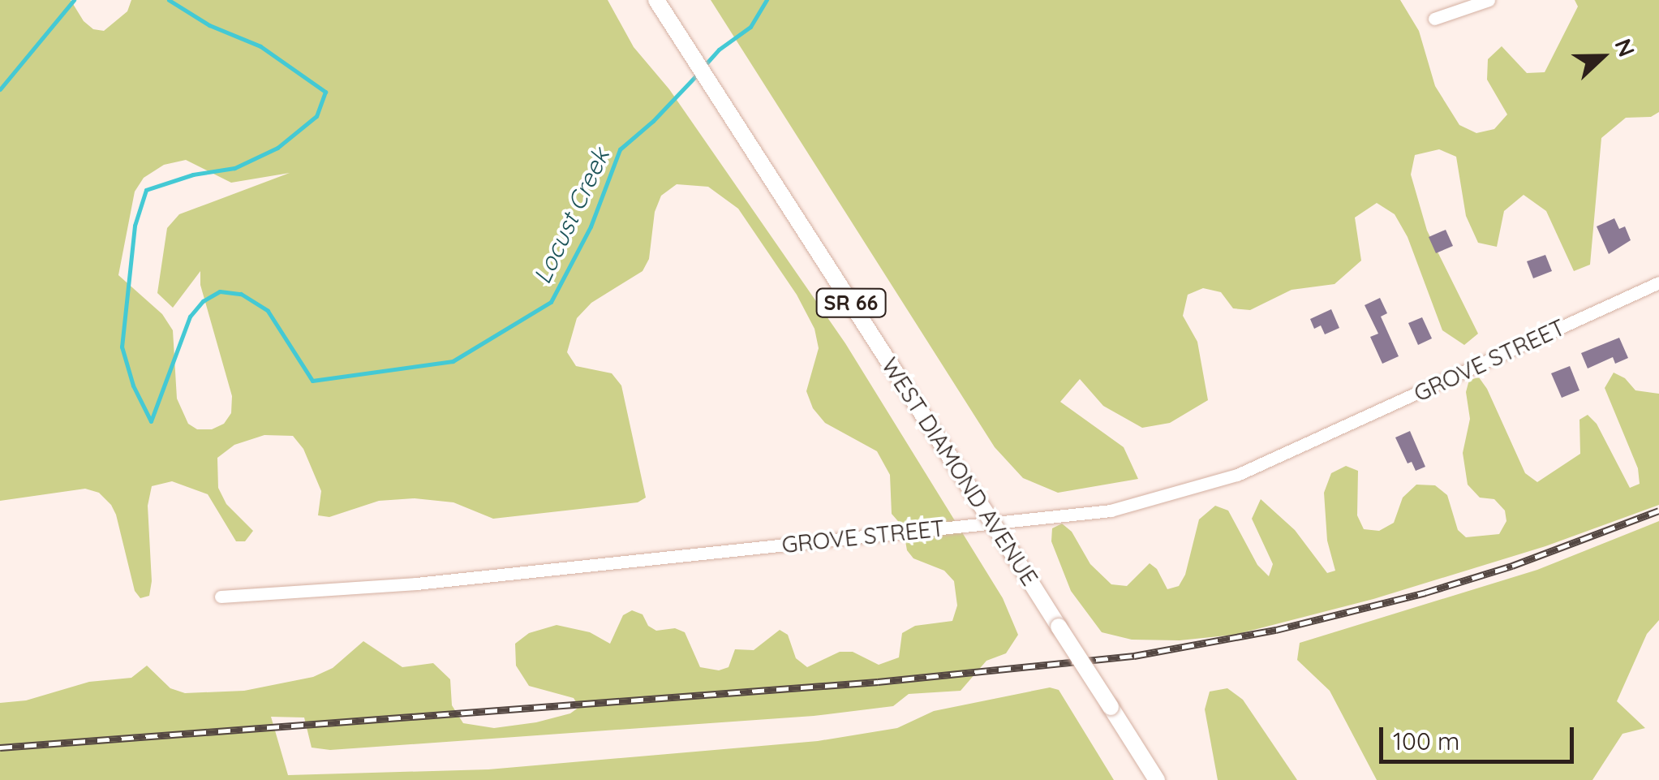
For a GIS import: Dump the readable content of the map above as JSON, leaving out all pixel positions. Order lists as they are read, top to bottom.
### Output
{
  "streets": {
    "main road": ["SR 66", "WEST DIAMOND AVENUE"],
    "street": ["GROVE STREET"]
  },
  "water": ["Locust Creek"],
  "scale_bar": "100 m",
  "north": "right"
}
